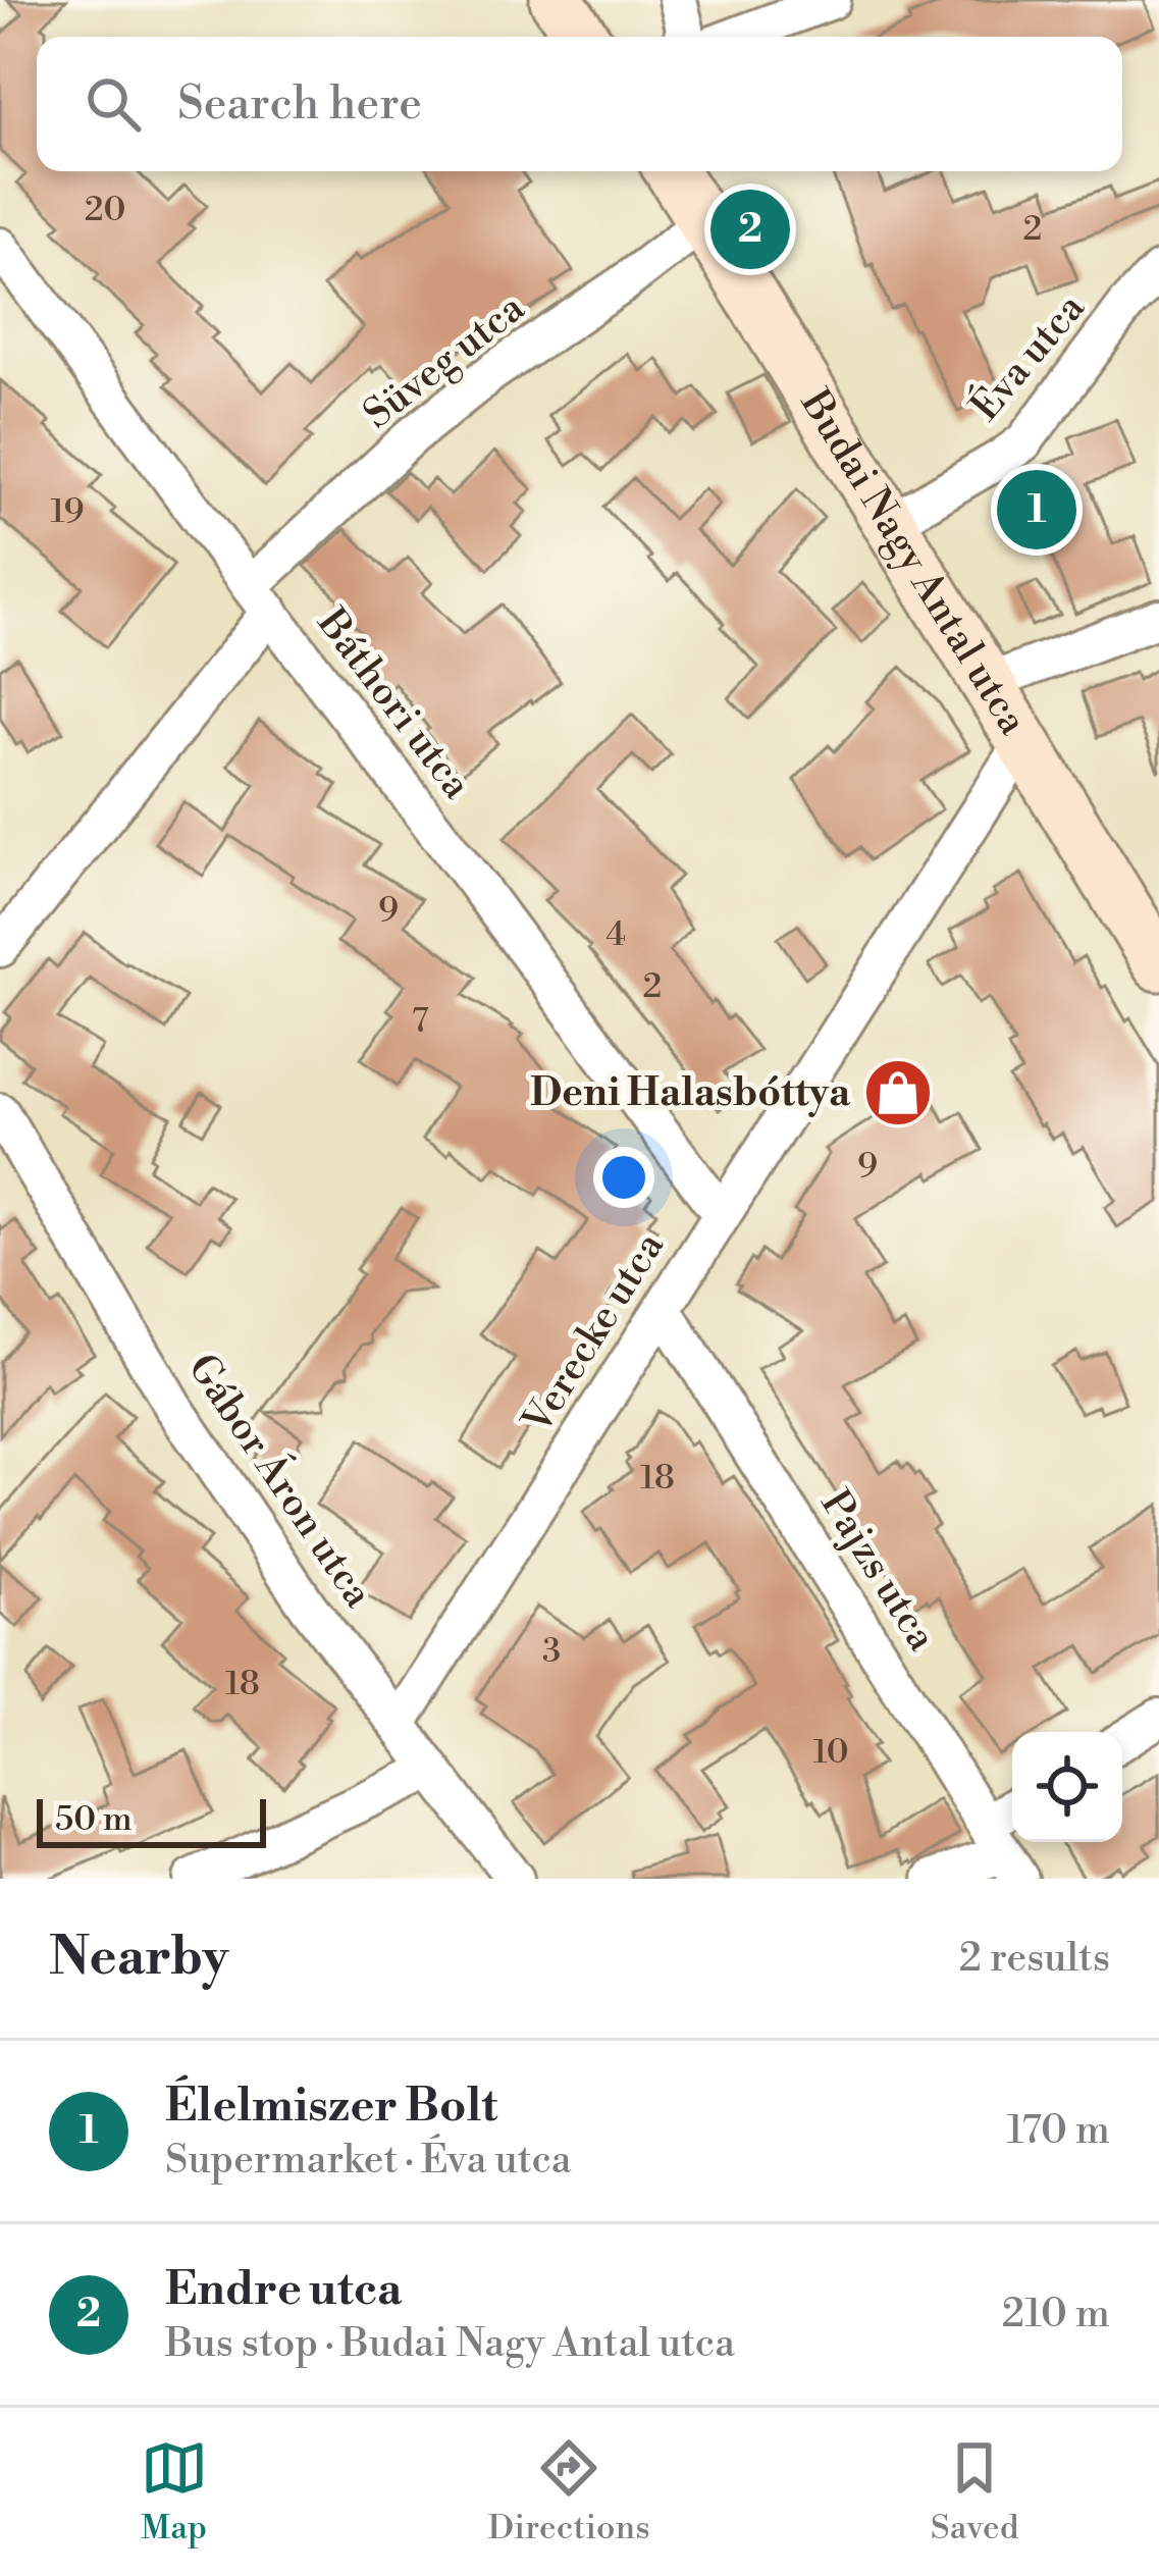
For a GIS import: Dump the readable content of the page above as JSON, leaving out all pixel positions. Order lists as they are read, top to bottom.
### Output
{
  "streets": {
    "street": [
      "Éva utca",
      "Süveg utca",
      "Budai Nagy Antal utca",
      "Báthori utca",
      "Verecke utca",
      "Gábor Áron utca",
      "Pajzs utca"
    ]
  },
  "crossings": [
    ["Éva utca", "Budai Nagy Antal utca"],
    ["Süveg utca", "Budai Nagy Antal utca"],
    ["Süveg utca", "Báthori utca"],
    ["Budai Nagy Antal utca", "Verecke utca"],
    ["Báthori utca", "Verecke utca"],
    ["Verecke utca", "Gábor Áron utca"],
    ["Verecke utca", "Pajzs utca"]
  ],
  "places": {
    "shop": ["Deni Halasbóttya"]
  },
  "house_numbers": [
    "20",
    "2",
    "19",
    "9",
    "4",
    "2",
    "7",
    "9",
    "18",
    "3",
    "18",
    "10"
  ],
  "scale_bar": "50 m",
  "page": {
    "search": "Search here",
    "pins": ["2", "1"],
    "scale": "50 m",
    "heading": ["Nearby", "2 results"],
    "list": [
      {
        "mark": "1",
        "name": "Élelmiszer Bolt",
        "note": "Supermarket · Éva utca",
        "value": "170 m"
      },
      {
        "mark": "2",
        "name": "Endre utca",
        "note": "Bus stop · Budai Nagy Antal utca",
        "value": "210 m"
      }
    ],
    "nav": ["Map", "Directions", "Saved"]
  }
}
